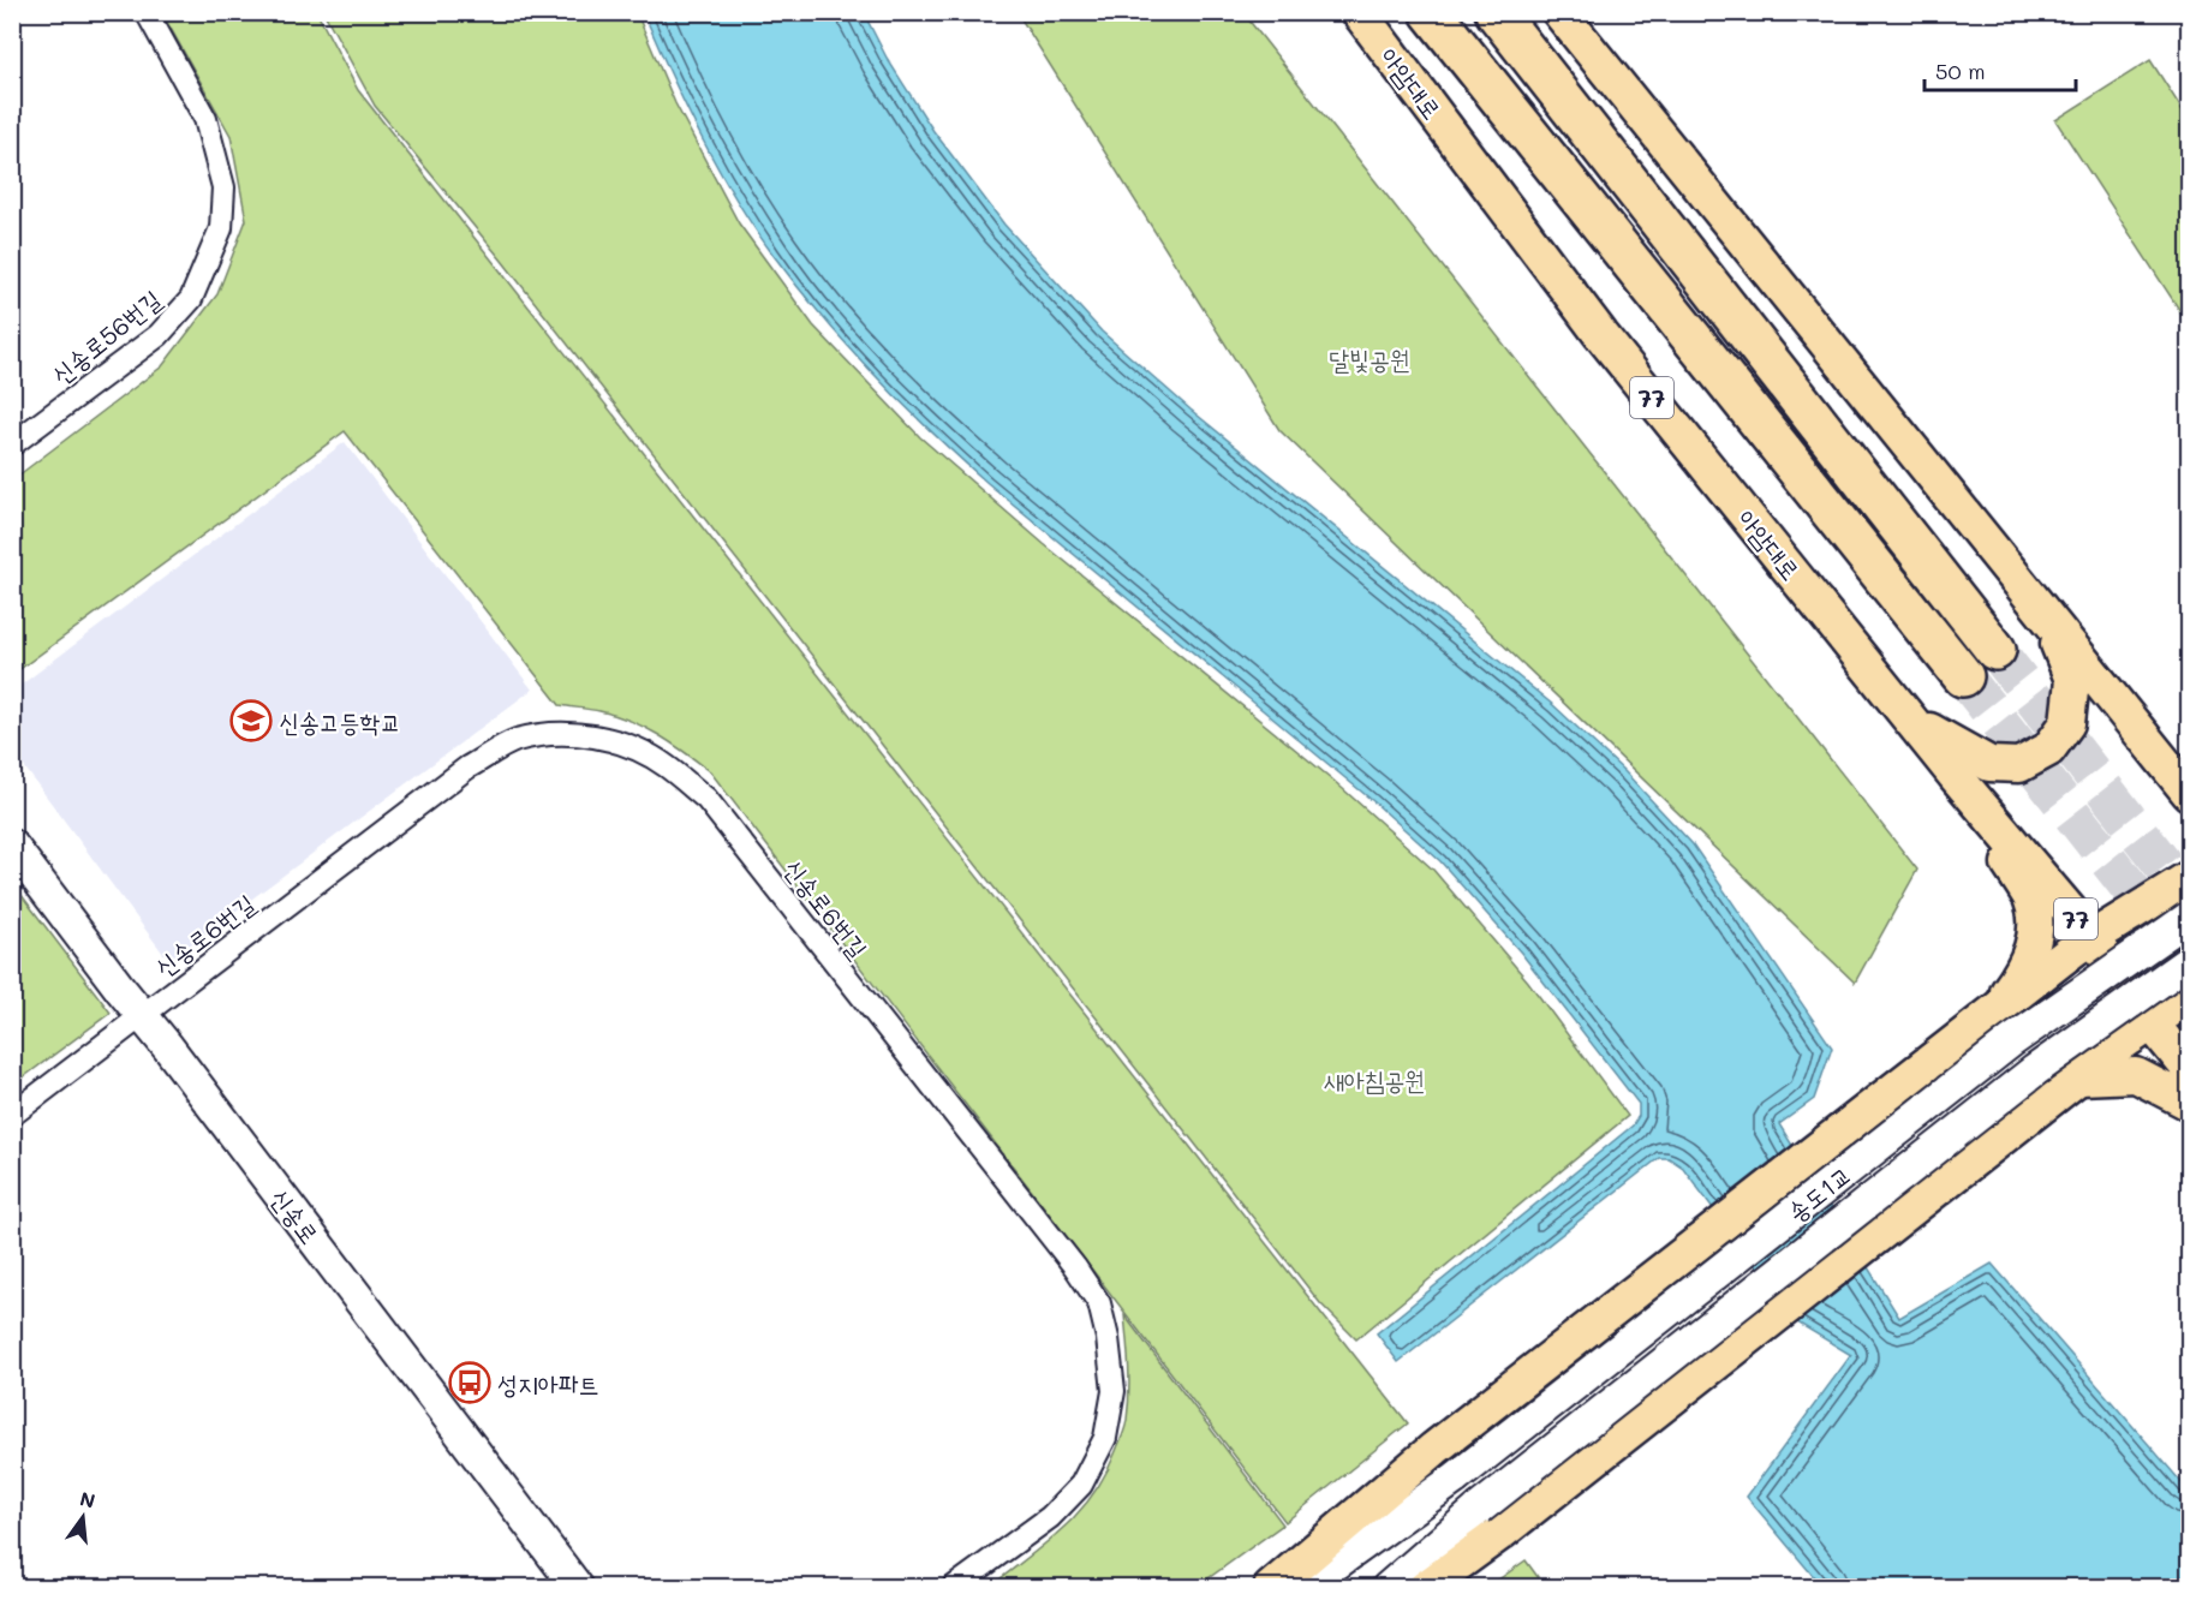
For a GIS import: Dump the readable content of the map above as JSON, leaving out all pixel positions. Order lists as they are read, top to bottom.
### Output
{
  "streets": {
    "main road": [
      "아암대로",
      "77",
      "송도1교",
      "신송로"
    ],
    "street": ["신송로56번길", "신송로6번길"]
  },
  "crossings": [
    ["신송로6번길", "신송로"]
  ],
  "parks": ["달빛공원", "새아침공원"],
  "places": {
    "school or university": ["신송고등학교"],
    "bus stop": ["성지아파트"]
  },
  "scale_bar": "50 m",
  "north": "top"
}
